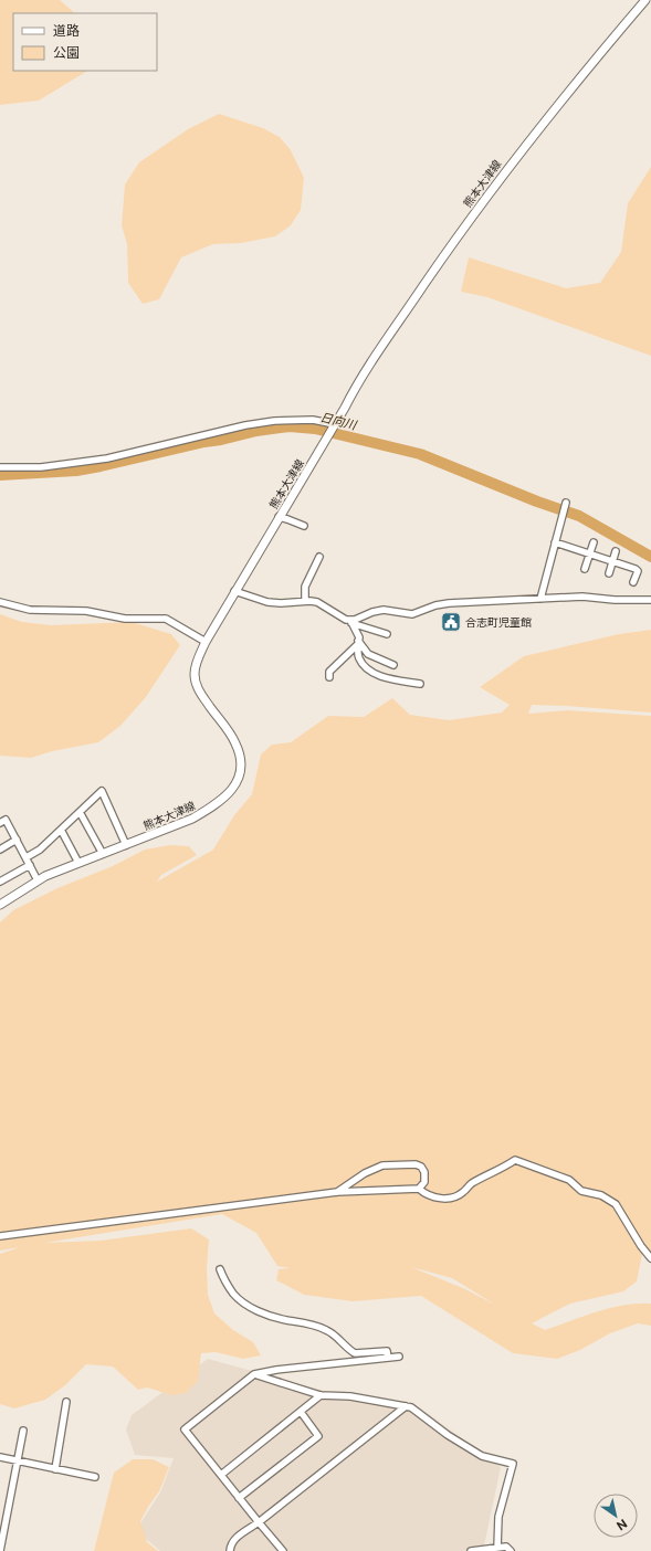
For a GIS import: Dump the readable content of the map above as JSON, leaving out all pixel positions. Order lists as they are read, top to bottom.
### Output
{
  "streets": {
    "main road": ["熊本大津線"]
  },
  "water": ["日向川"],
  "places": {
    "public building": ["合志町児童館"]
  },
  "legend": ["道路", "公園"],
  "north": "bottom right"
}
